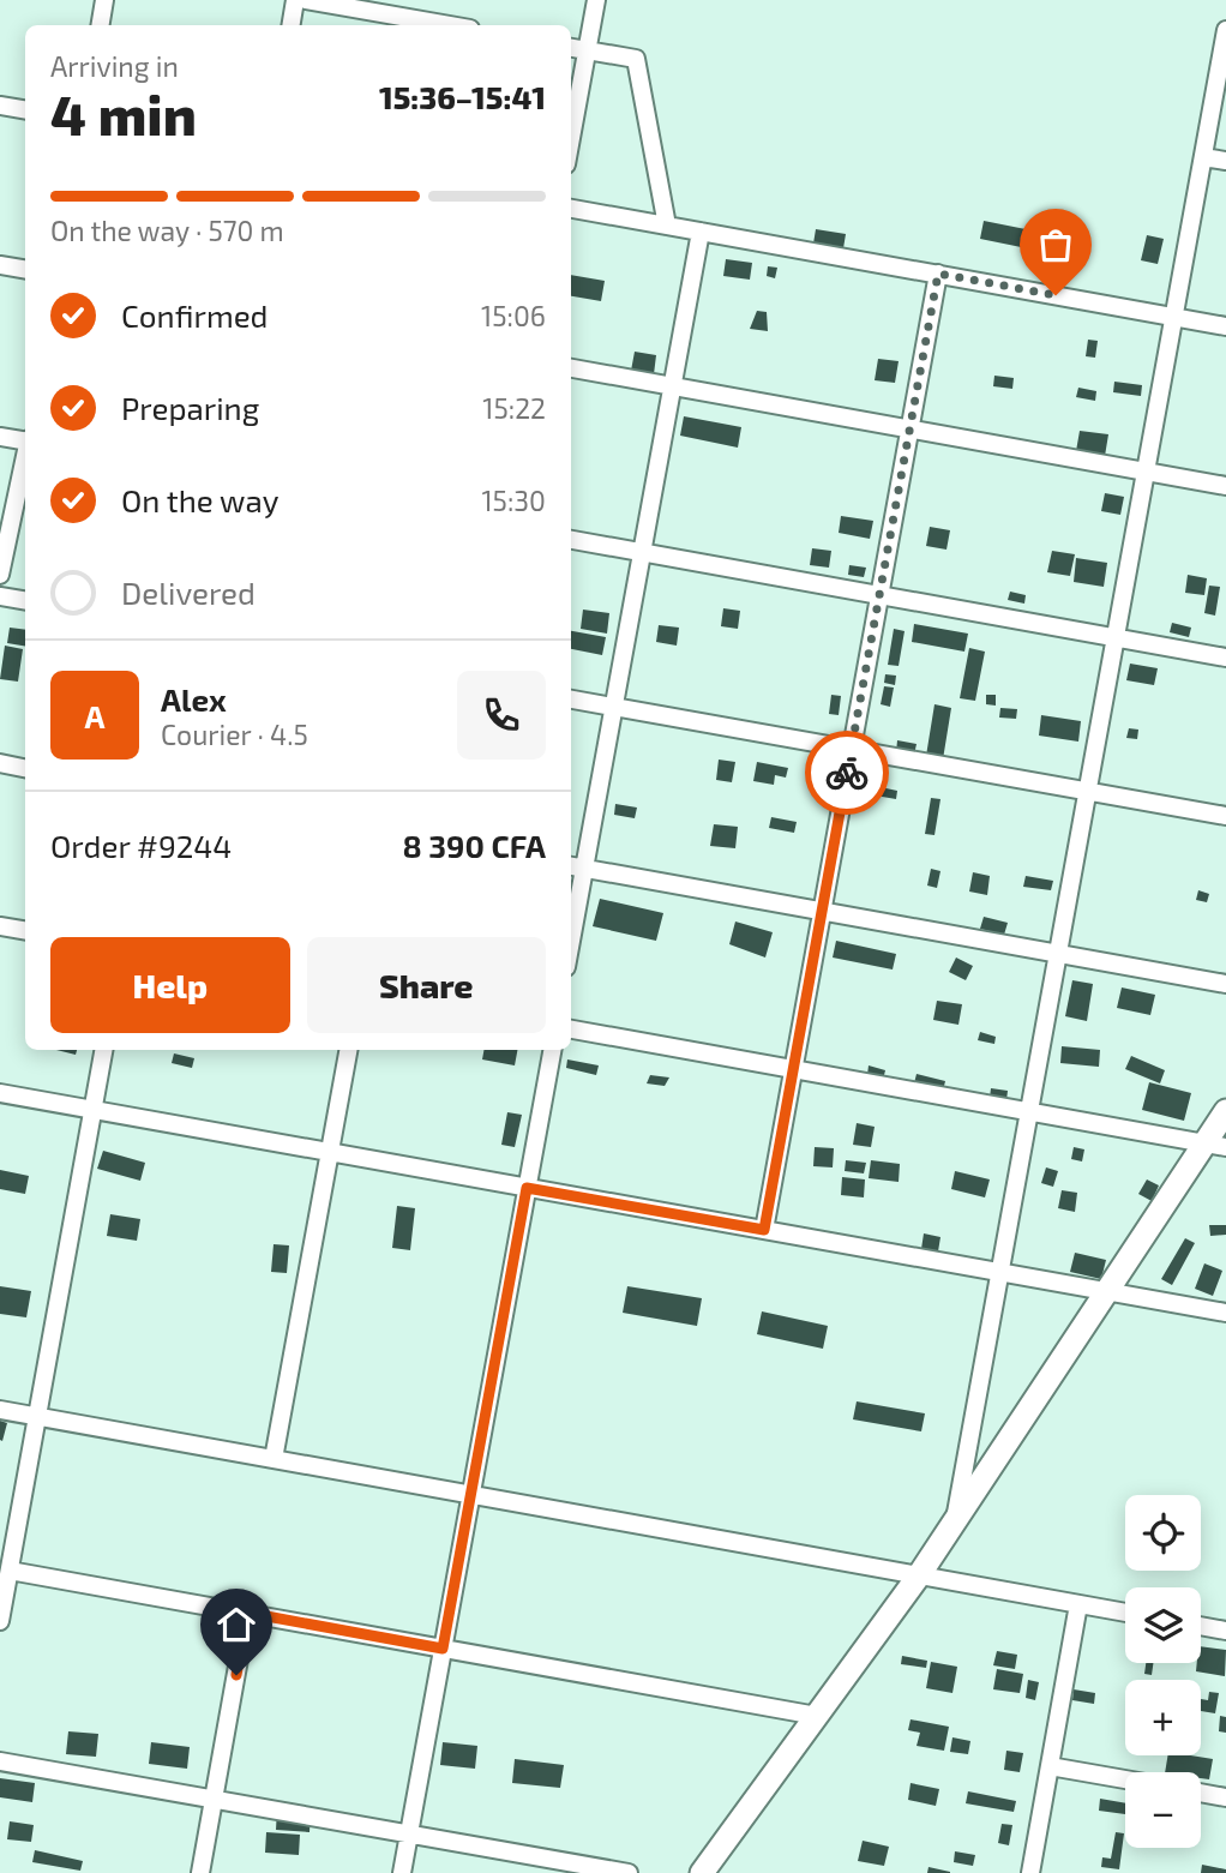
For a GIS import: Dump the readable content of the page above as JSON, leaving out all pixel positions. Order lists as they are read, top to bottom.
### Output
{
  "page": {
    "heading": ["4 min", "Arriving in", "15:36–15:41"],
    "panel": [
      "Alex",
      "Courier · 4.5",
      "Order #9244",
      "8 390 CFA"
    ],
    "bar": "On the way · 570 m",
    "list": [
      ["Confirmed", "15:06"],
      ["Preparing", "15:22"],
      ["On the way", "15:30"],
      "Delivered"
    ],
    "round": "A",
    "buttons": ["Help", "Share"],
    "map_buttons": ["+", "−"]
  }
}
